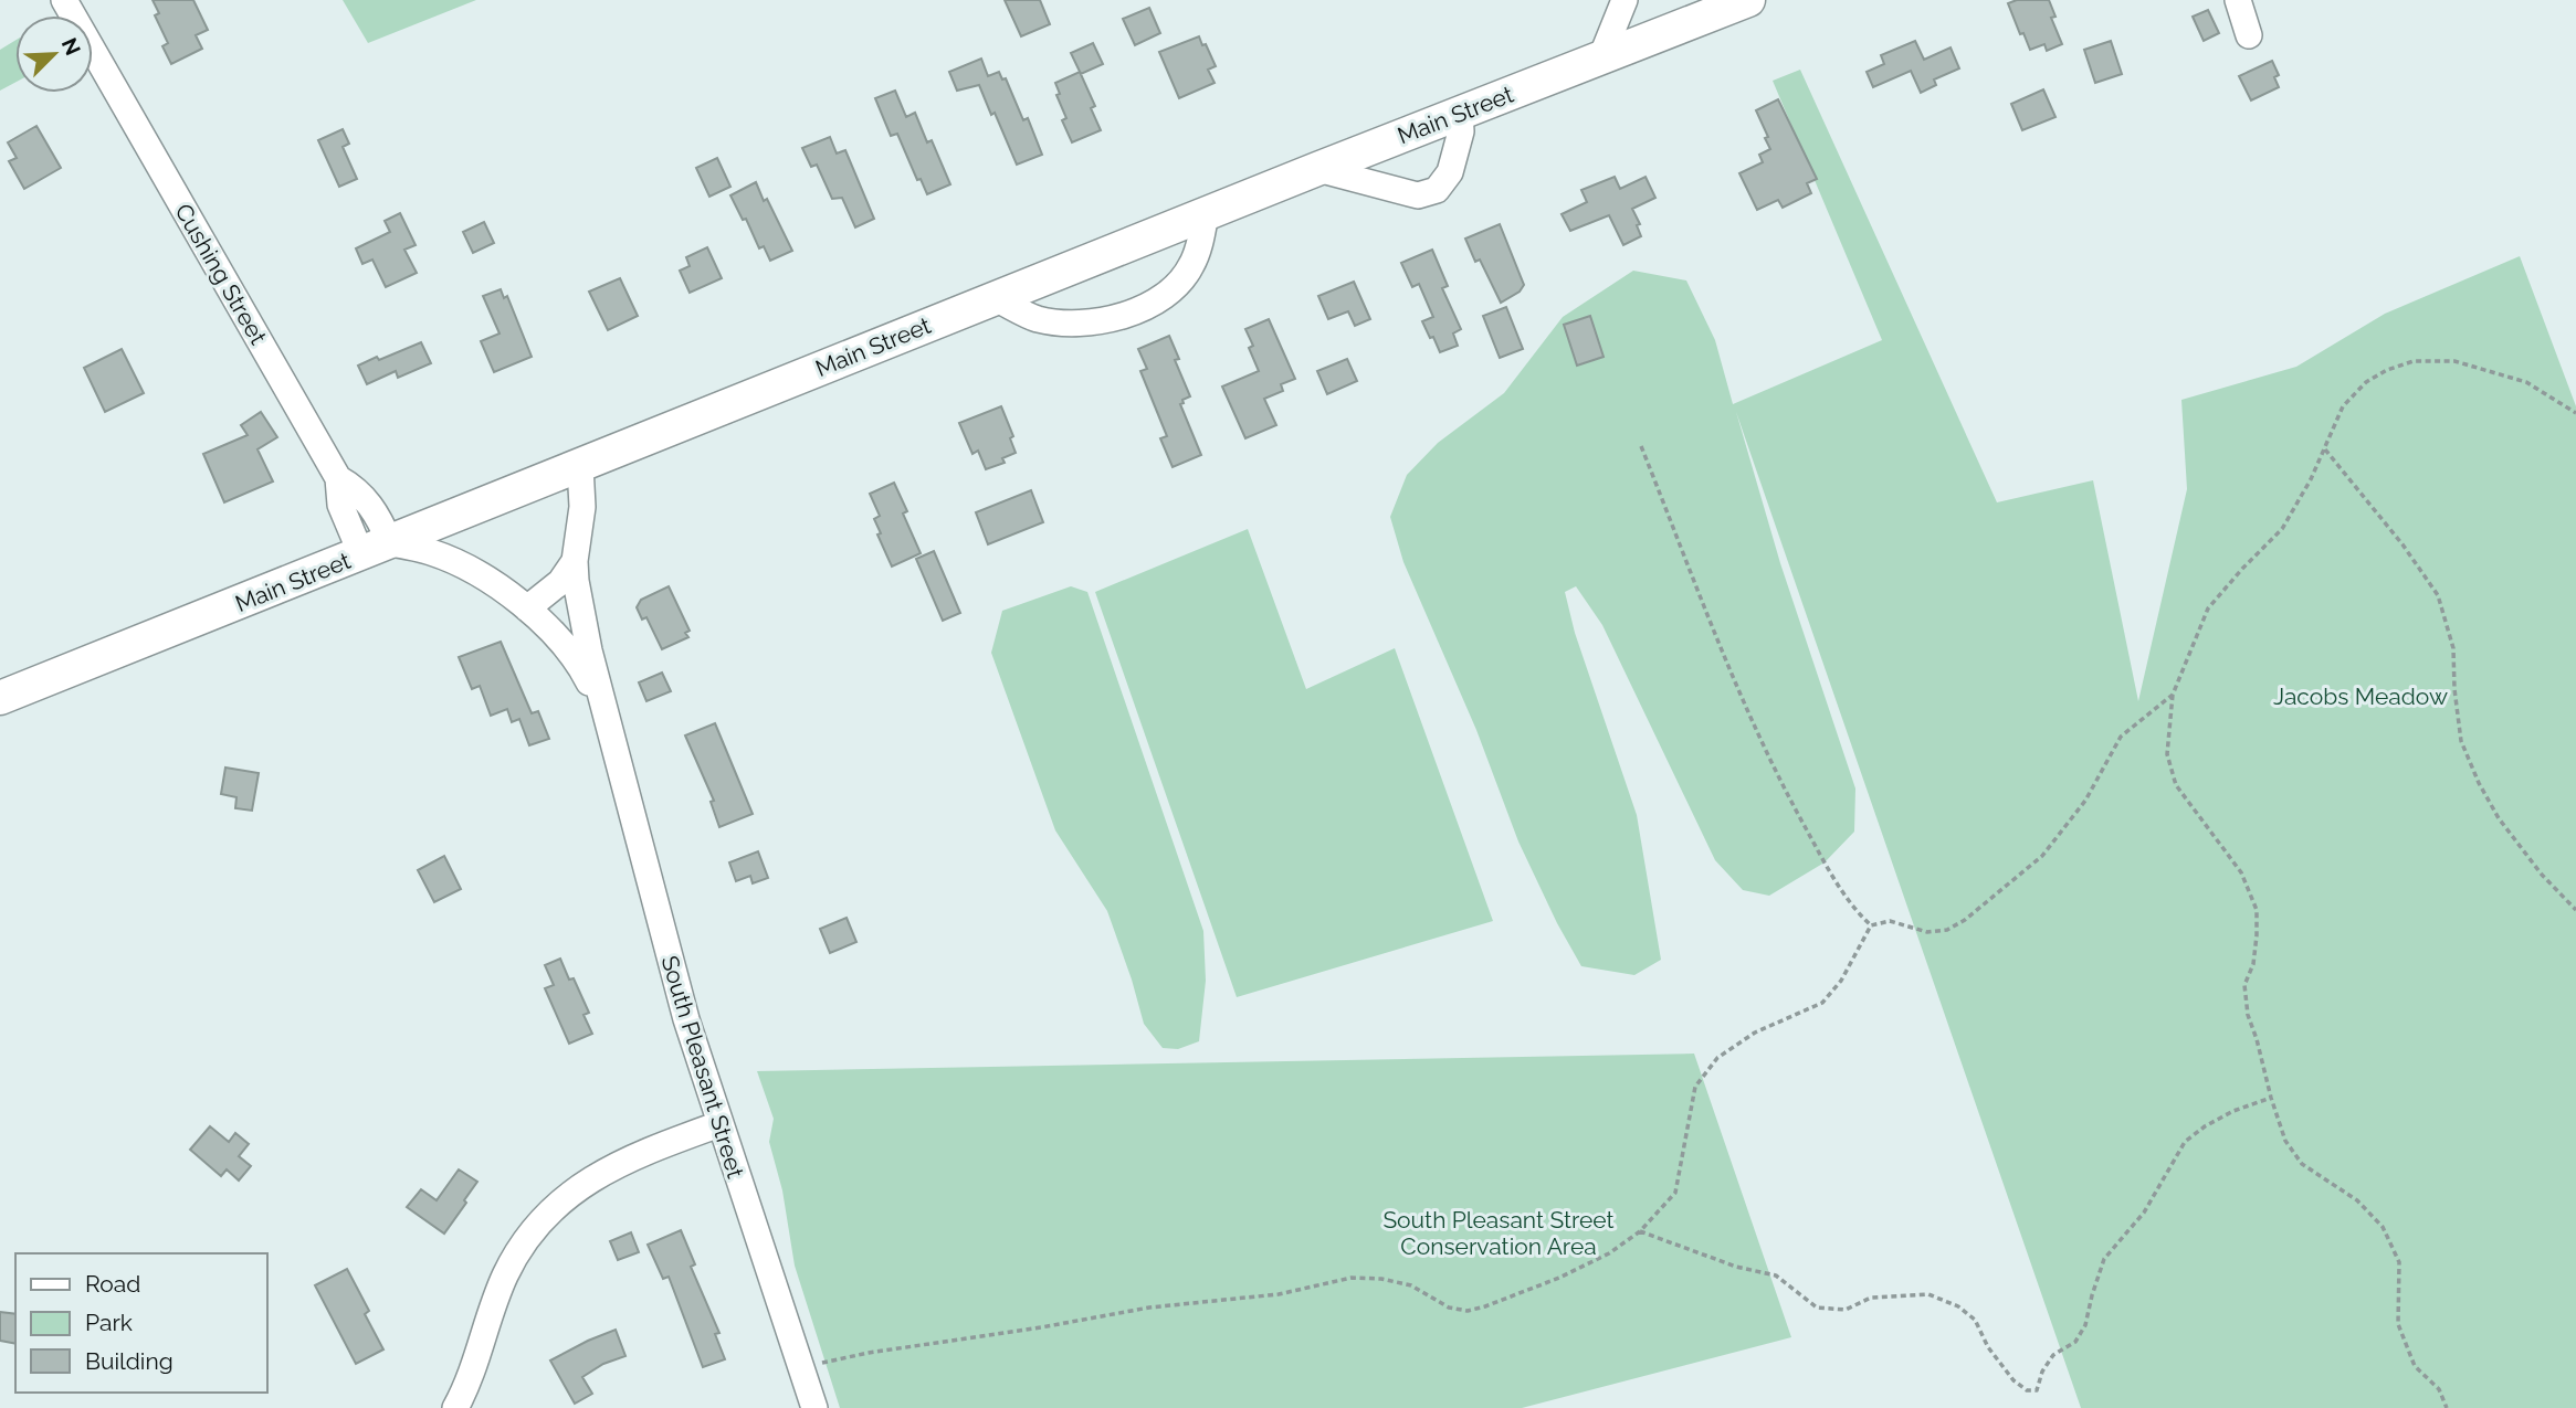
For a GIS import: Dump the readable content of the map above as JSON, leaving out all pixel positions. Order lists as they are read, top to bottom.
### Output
{
  "streets": {
    "main road": ["Main Street"],
    "street": ["Cushing Street", "South Pleasant Street"]
  },
  "crossings": [
    ["Main Street", "Cushing Street"],
    ["Main Street", "South Pleasant Street"],
    ["Cushing Street", "South Pleasant Street"]
  ],
  "parks": ["Jacobs Meadow", "South Pleasant Street Conservation Area"],
  "legend": ["Road", "Park", "Building"],
  "north": "top right"
}
